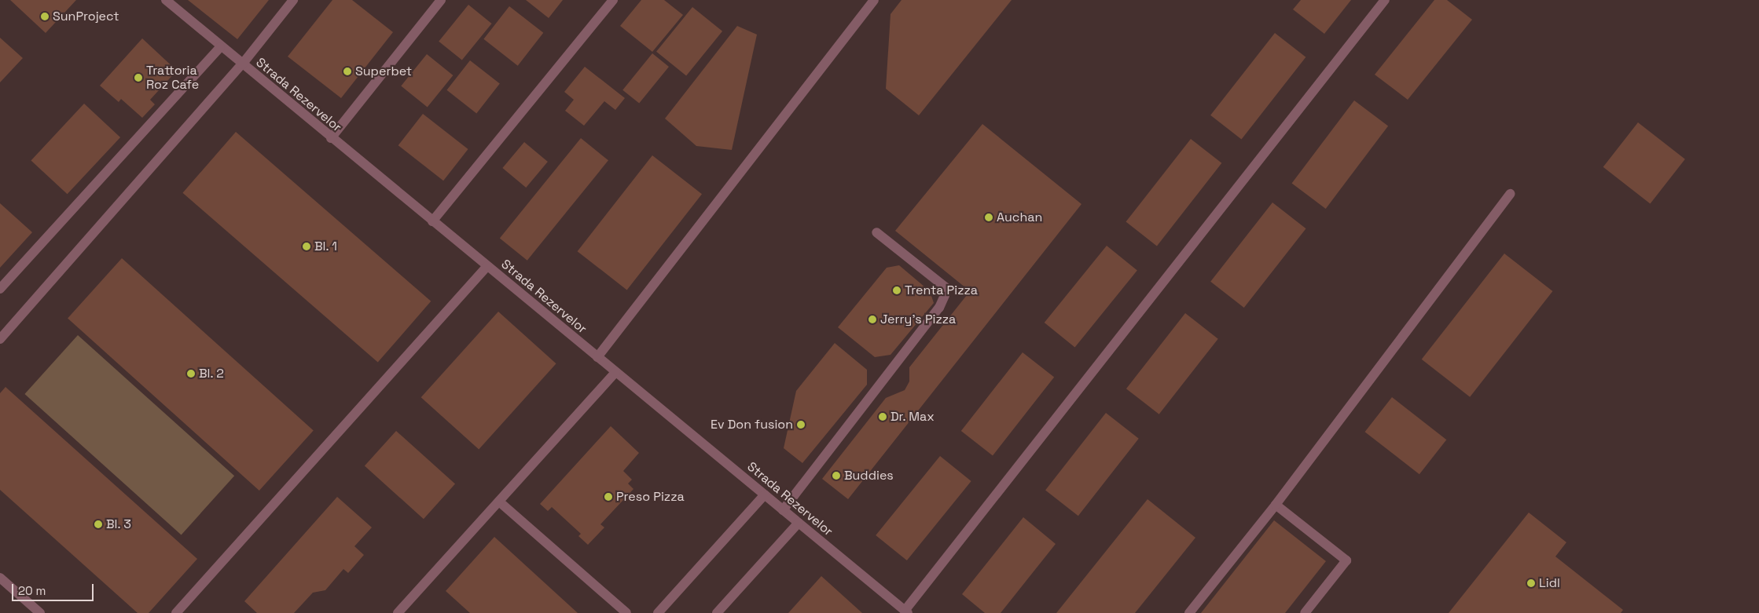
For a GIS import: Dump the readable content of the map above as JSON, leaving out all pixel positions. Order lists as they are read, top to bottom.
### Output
{
  "streets": {
    "street": ["Strada Rezervelor"]
  },
  "places": [
    "SunProject",
    "Superbet",
    "Trattoria Roz Cafe",
    "Auchan",
    "Bl. 1",
    "Trenta Pizza",
    "Jerry's Pizza",
    "Bl. 2",
    "Dr. Max",
    "Ev Don fusion",
    "Buddies",
    "Preso Pizza",
    "Bl. 3",
    "Lidl"
  ],
  "scale_bar": "20 m"
}
